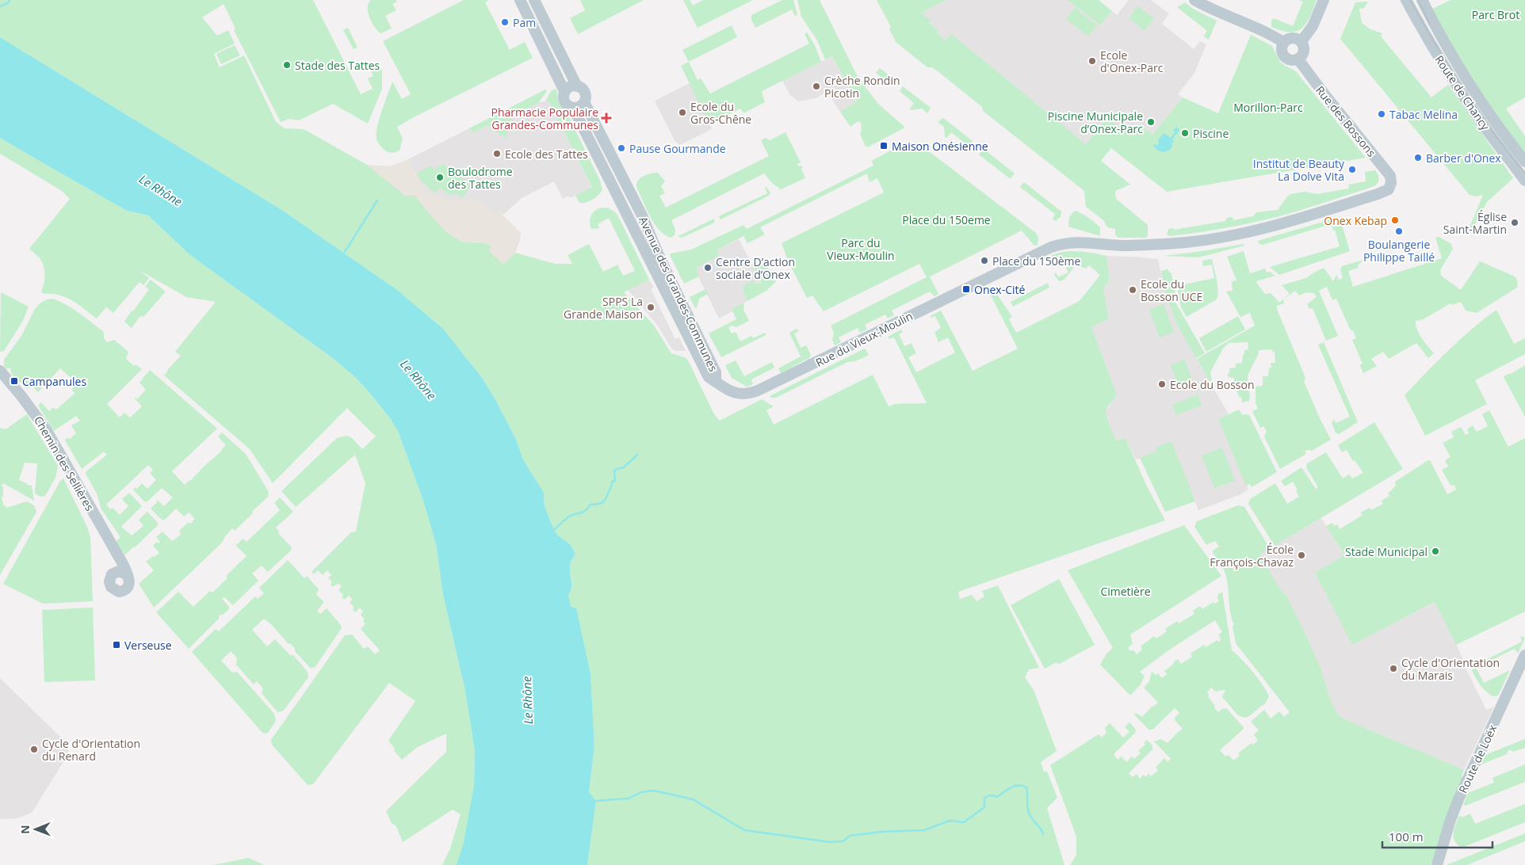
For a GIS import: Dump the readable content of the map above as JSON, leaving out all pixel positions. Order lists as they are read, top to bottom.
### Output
{
  "streets": {
    "street": [
      "Route de Chancy",
      "Rue des Bossons",
      "Avenue des Grandes-Communes",
      "Rue du Vieux-Moulin",
      "Chemin des Sellières",
      "Route de Loëx"
    ]
  },
  "crossings": [
    ["Rue des Bossons", "Rue du Vieux-Moulin"],
    ["Avenue des Grandes-Communes", "Rue du Vieux-Moulin"]
  ],
  "water": ["Le Rhône"],
  "parks": [
    "Parc Brot",
    "Morillon-Parc",
    "Place du 150eme",
    "Parc du Vieux-Moulin",
    "Cimetière"
  ],
  "places": {
    "other": [
      "Pam",
      "Ecole d'Onex-Parc",
      "Stade des Tattes",
      "Crèche Rondin Picotin",
      "Ecole du Gros-Chêne",
      "Tabac Melina",
      "Piscine Municipale d’Onex-Parc",
      "Piscine",
      "Pause Gourmande",
      "Ecole des Tattes",
      "Barber d'Onex",
      "Institut de Beauty La Dolve Vita",
      "Boulodrome des Tattes",
      "Onex Kebap",
      "Église Saint-Martin",
      "Boulangerie Philippe Taillé",
      "Place du 150ème",
      "Centre D’action sociale d’Onex",
      "Ecole du Bosson UCE",
      "SPPS La Grande Maison",
      "Ecole du Bosson",
      "Stade Municipal",
      "École François-Chavaz",
      "Cycle d'Orientation du Marais",
      "Cycle d'Orientation du Renard"
    ],
    "health": ["Pharmacie Populaire Grandes-Communes"],
    "transit": [
      "Maison Onésienne",
      "Onex-Cité",
      "Campanules",
      "Verseuse"
    ]
  },
  "scale_bar": "100 m",
  "north": "left"
}
